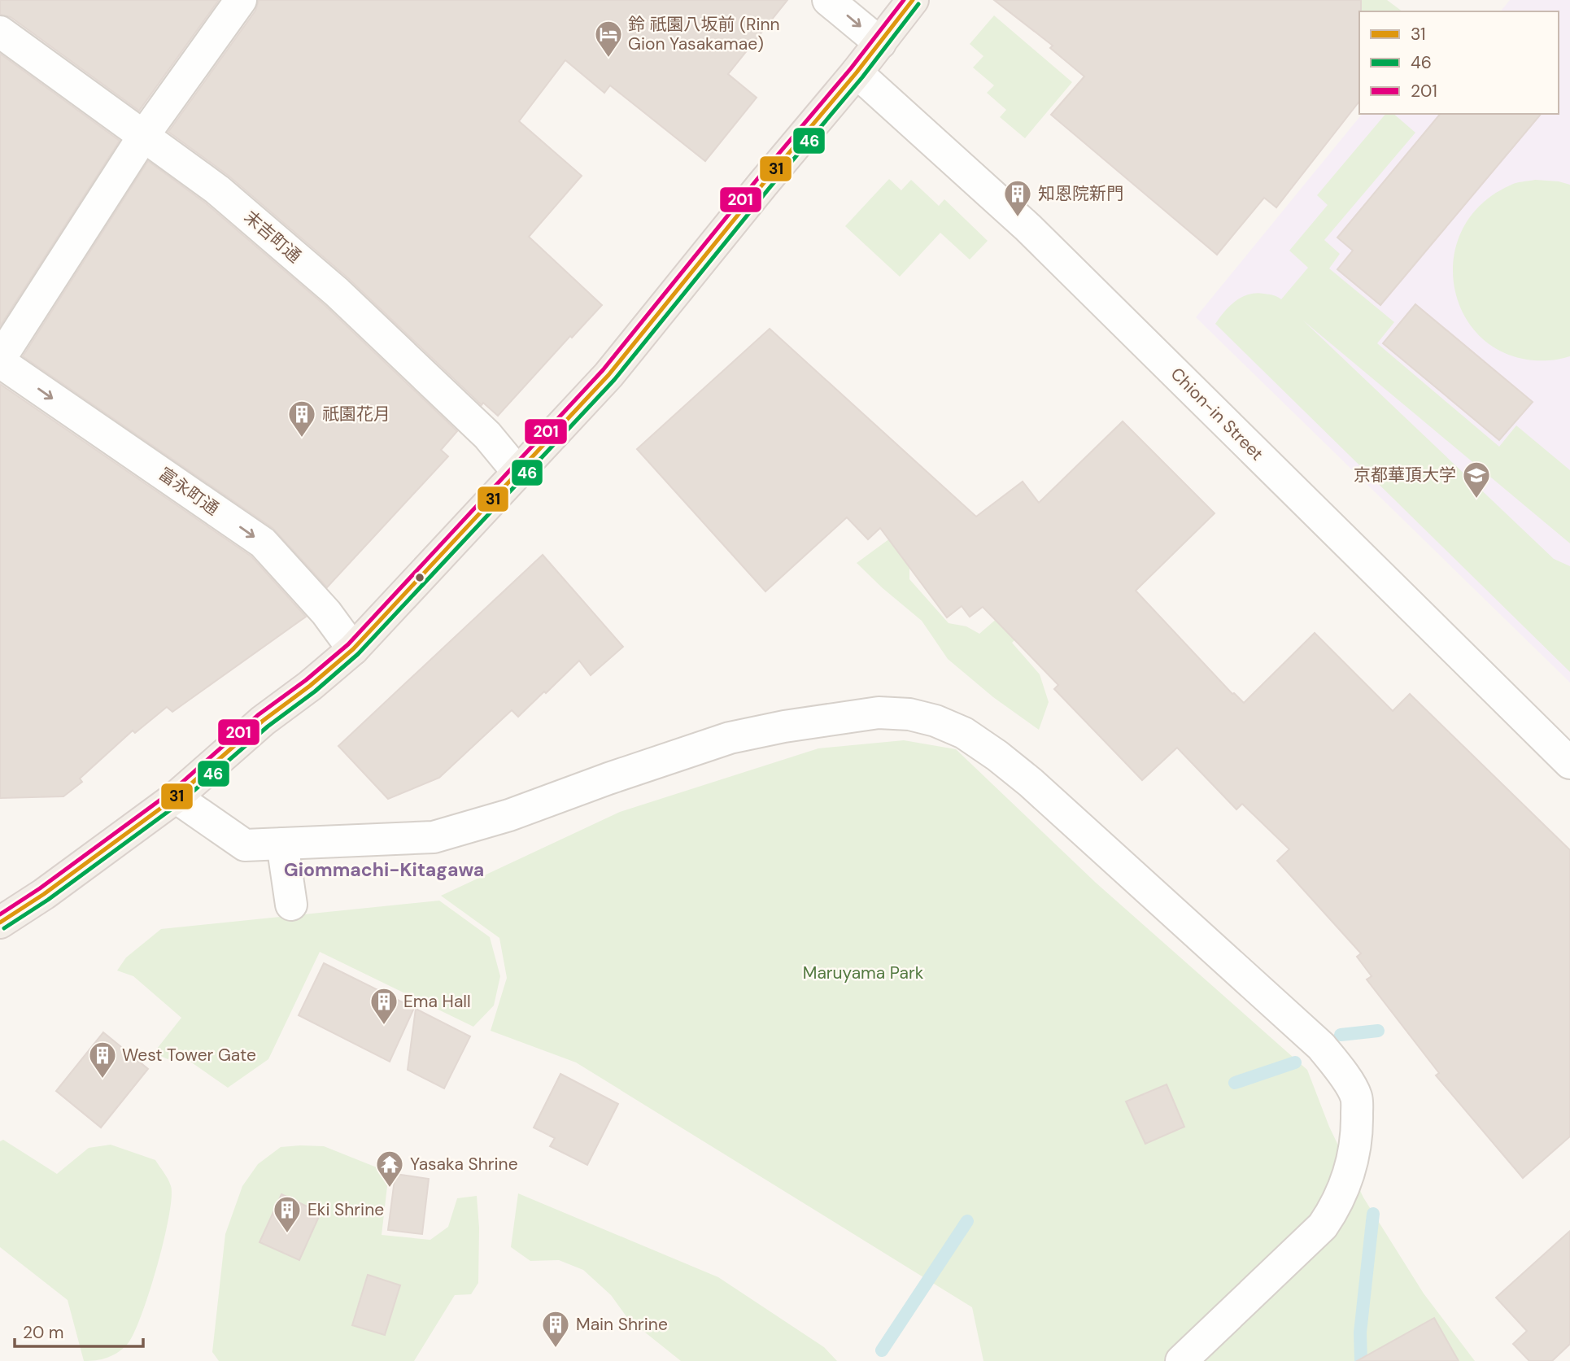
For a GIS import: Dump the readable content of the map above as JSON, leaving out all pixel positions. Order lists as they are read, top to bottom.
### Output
{
  "streets": {
    "street": ["末吉町通", "Chion-in Street", "富永町通"]
  },
  "one_way": ["富永町通"],
  "districts": ["Giommachi-Kitagawa"],
  "parks": ["Maruyama Park"],
  "places": {
    "hotel": ["鈴 祇園八坂前 (Rinn Gion Yasakamae)"],
    "building": [
      "知恩院新門",
      "祇園花月",
      "Ema Hall",
      "West Tower Gate",
      "Eki Shrine",
      "Main Shrine"
    ],
    "school or university": ["京都華頂大学"],
    "temple": ["Yasaka Shrine"]
  },
  "lines": ["transit line 31", "transit line 201", "transit line 46"],
  "legend": ["31", "46", "201"],
  "scale_bar": "20 m"
}
